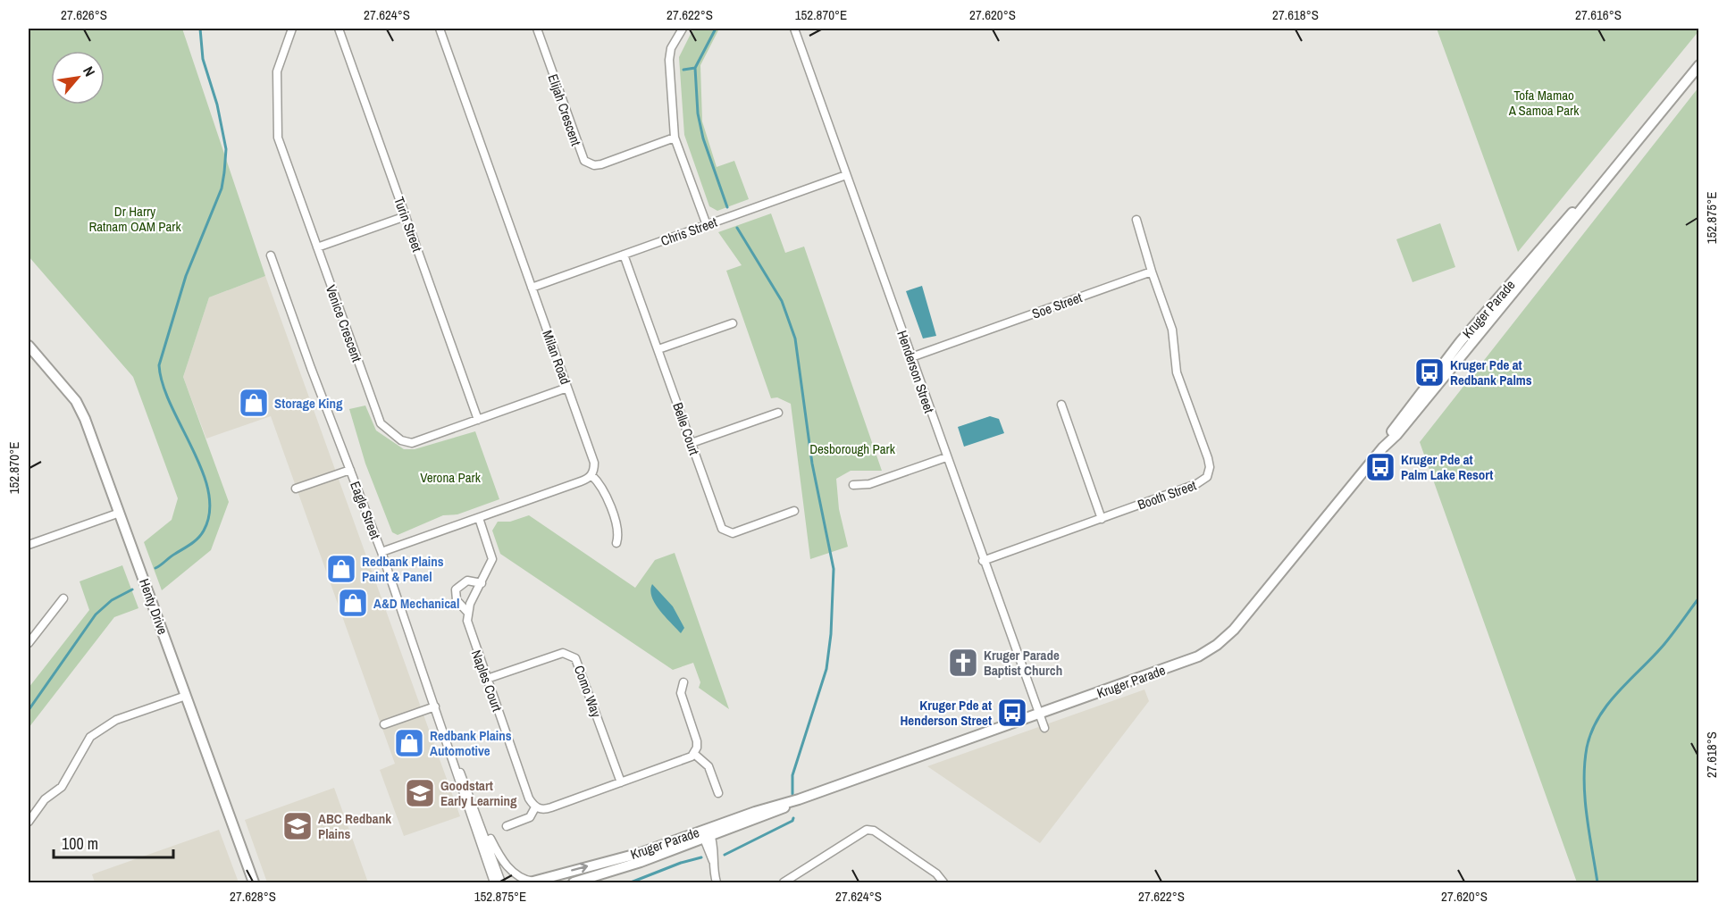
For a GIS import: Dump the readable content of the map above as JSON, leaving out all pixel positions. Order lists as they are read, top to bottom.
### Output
{
  "streets": {
    "street": [
      "Elijah Crescent",
      "Turin Street",
      "Chris Street",
      "Soe Street",
      "Kruger Parade",
      "Venice Crescent",
      "Milan Road",
      "Henderson Street",
      "Belle Court",
      "Booth Street",
      "Eagle Street",
      "Henty Drive",
      "Naples Court",
      "Como Way"
    ]
  },
  "crossings": [
    ["Turin Street", "Venice Crescent"],
    ["Chris Street", "Milan Road"],
    ["Chris Street", "Henderson Street"],
    ["Chris Street", "Belle Court"],
    ["Soe Street", "Henderson Street"],
    ["Soe Street", "Booth Street"],
    ["Kruger Parade", "Henderson Street"],
    ["Venice Crescent", "Milan Road"],
    ["Henderson Street", "Booth Street"],
    ["Naples Court", "Como Way"]
  ],
  "parks": [
    "Tofa Mamao A Samoa Park",
    "Dr Harry Ratnam OAM Park",
    "Desborough Park",
    "Verona Park"
  ],
  "places": {
    "bus stop": ["Kruger Pde at Redbank Palms", "Kruger Pde at Palm Lake Resort", "Kruger Pde at Henderson Street"],
    "shop": [
      "Storage King",
      "Redbank Plains Paint & Panel",
      "A&D Mechanical",
      "Redbank Plains Automotive"
    ],
    "church": ["Kruger Parade Baptist Church"],
    "school or university": ["Goodstart Early Learning", "ABC Redbank Plains"]
  },
  "scale_bar": "100 m",
  "north": "top right",
  "coordinates": [
    "27.626°S",
    "27.624°S",
    "27.622°S",
    "152.870°E",
    "27.620°S",
    "27.618°S",
    "27.616°S",
    "152.875°E",
    "27.628°S"
  ]
}
